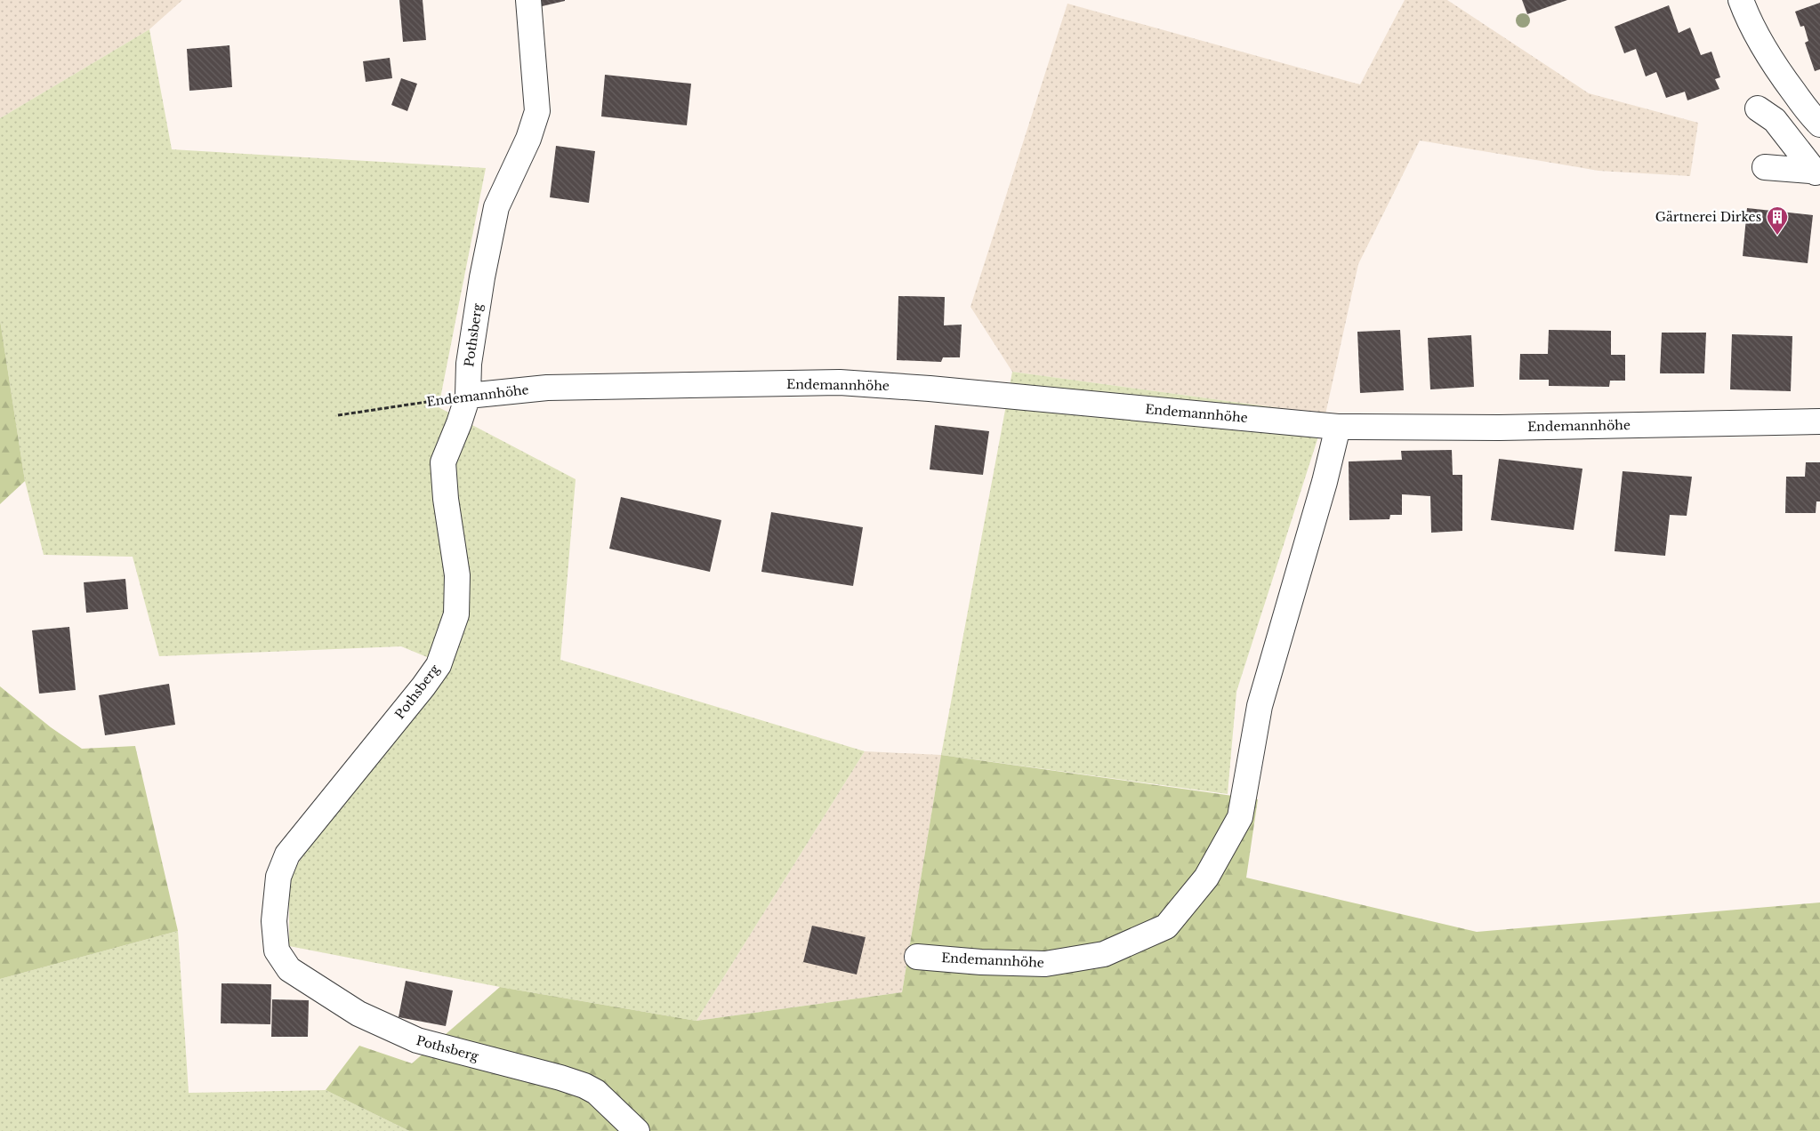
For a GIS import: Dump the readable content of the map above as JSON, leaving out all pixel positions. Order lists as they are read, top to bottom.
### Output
{
  "streets": {
    "street": ["Pothsberg", "Endemannhöhe"]
  },
  "crossings": [
    ["Pothsberg", "Endemannhöhe"]
  ],
  "places": {
    "building": ["Gärtnerei Dirkes"]
  }
}
